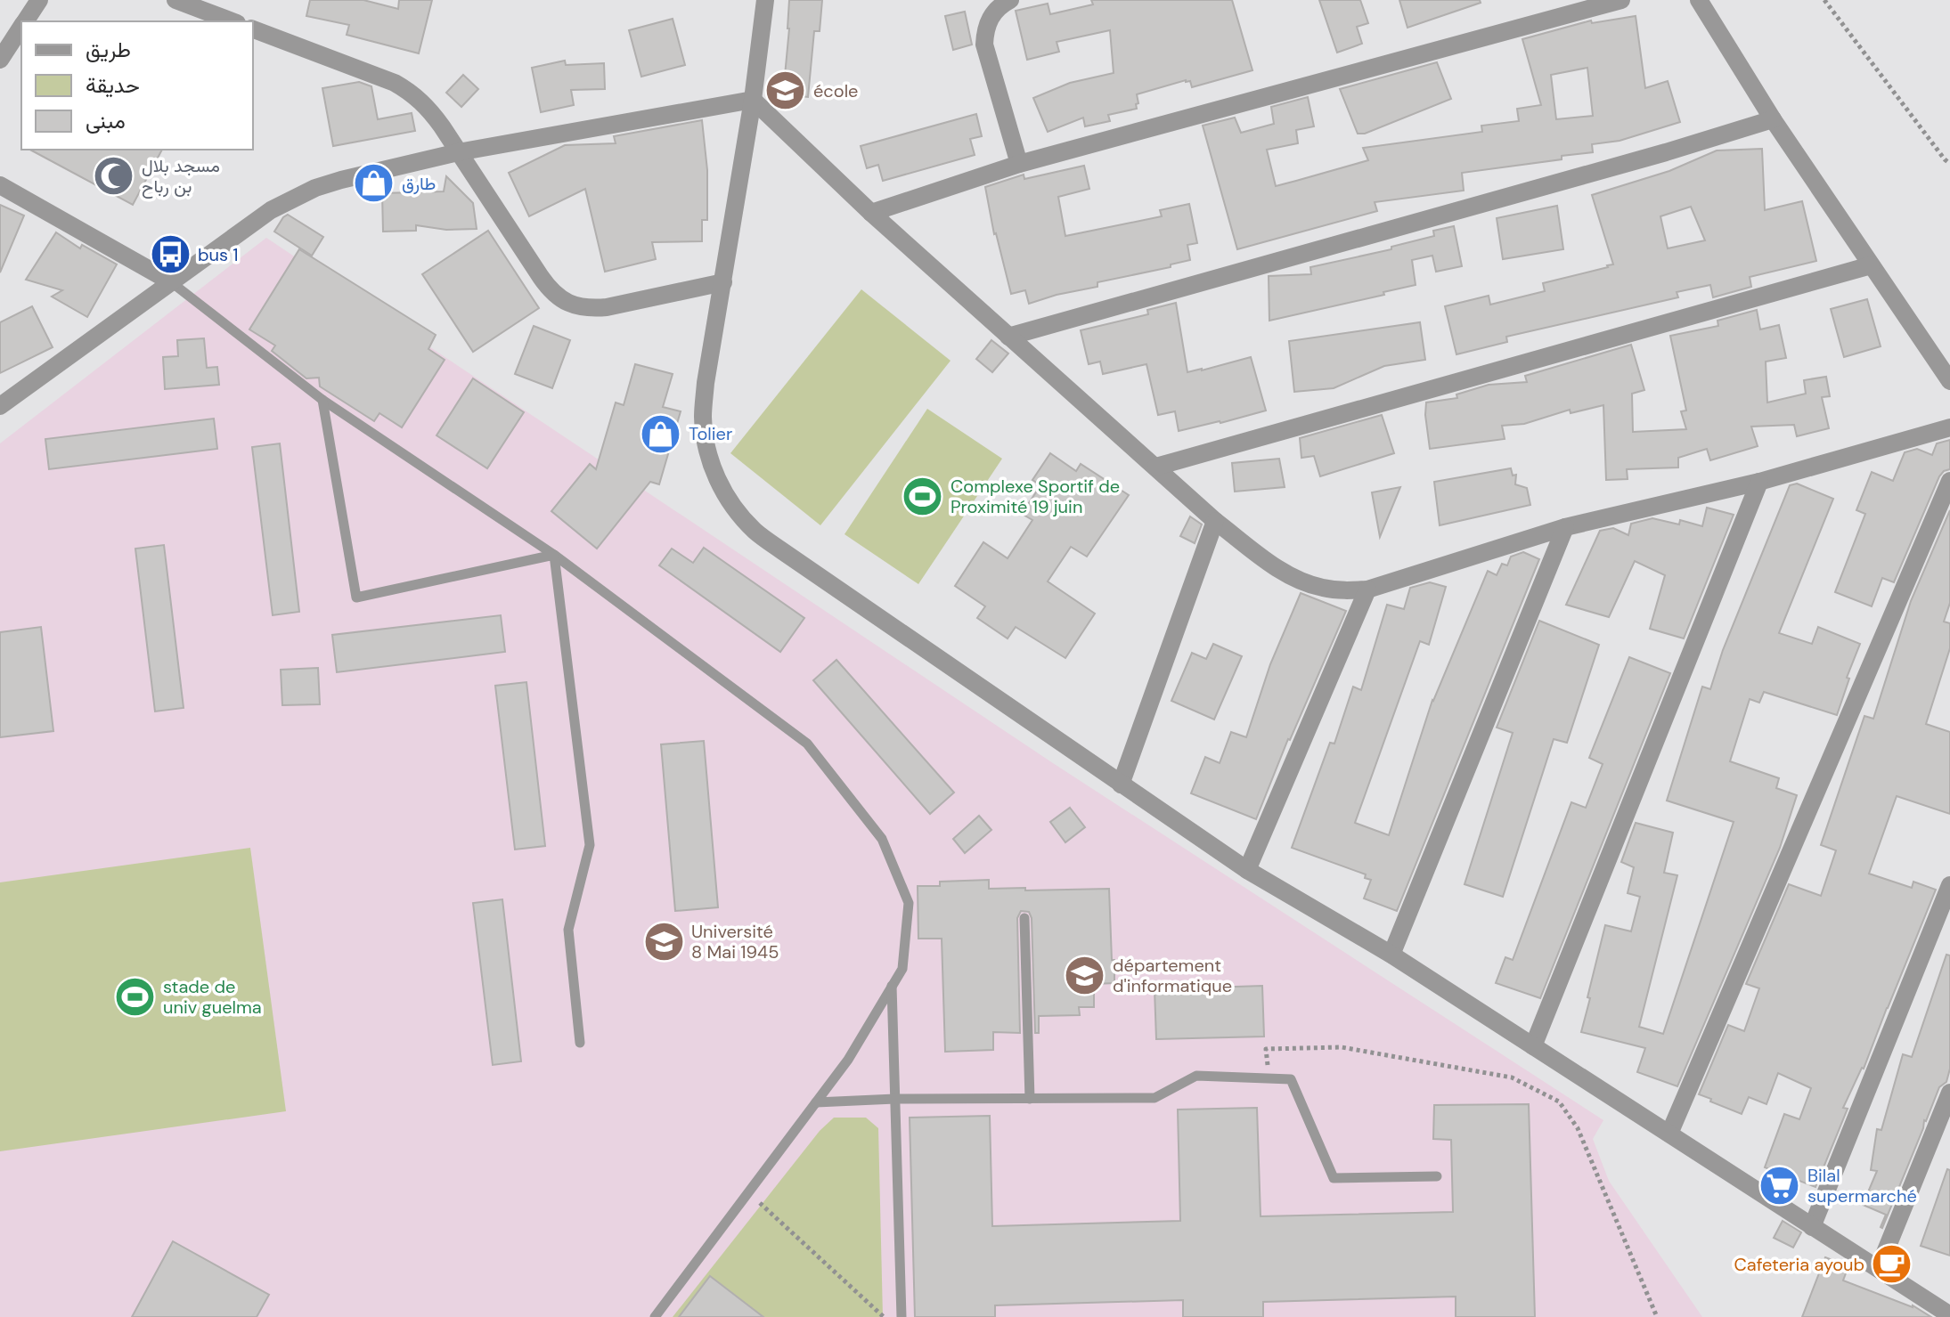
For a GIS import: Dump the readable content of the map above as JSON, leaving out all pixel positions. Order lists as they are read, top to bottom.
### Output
{
  "places": {
    "school or university": ["école", "Université 8 Mai 1945", "département d'informatique"],
    "mosque": ["مسجد بلال بن رباح"],
    "shop": ["طارق", "Tolier"],
    "bus stop": ["bus 1"],
    "sports": ["Complexe Sportif de Proximité 19 juin", "stade de univ guelma"],
    "supermarket": ["Bilal supermarché"],
    "cafe": ["Cafeteria ayoub"]
  },
  "legend": ["طريق", "حديقة", "مبنى"]
}
